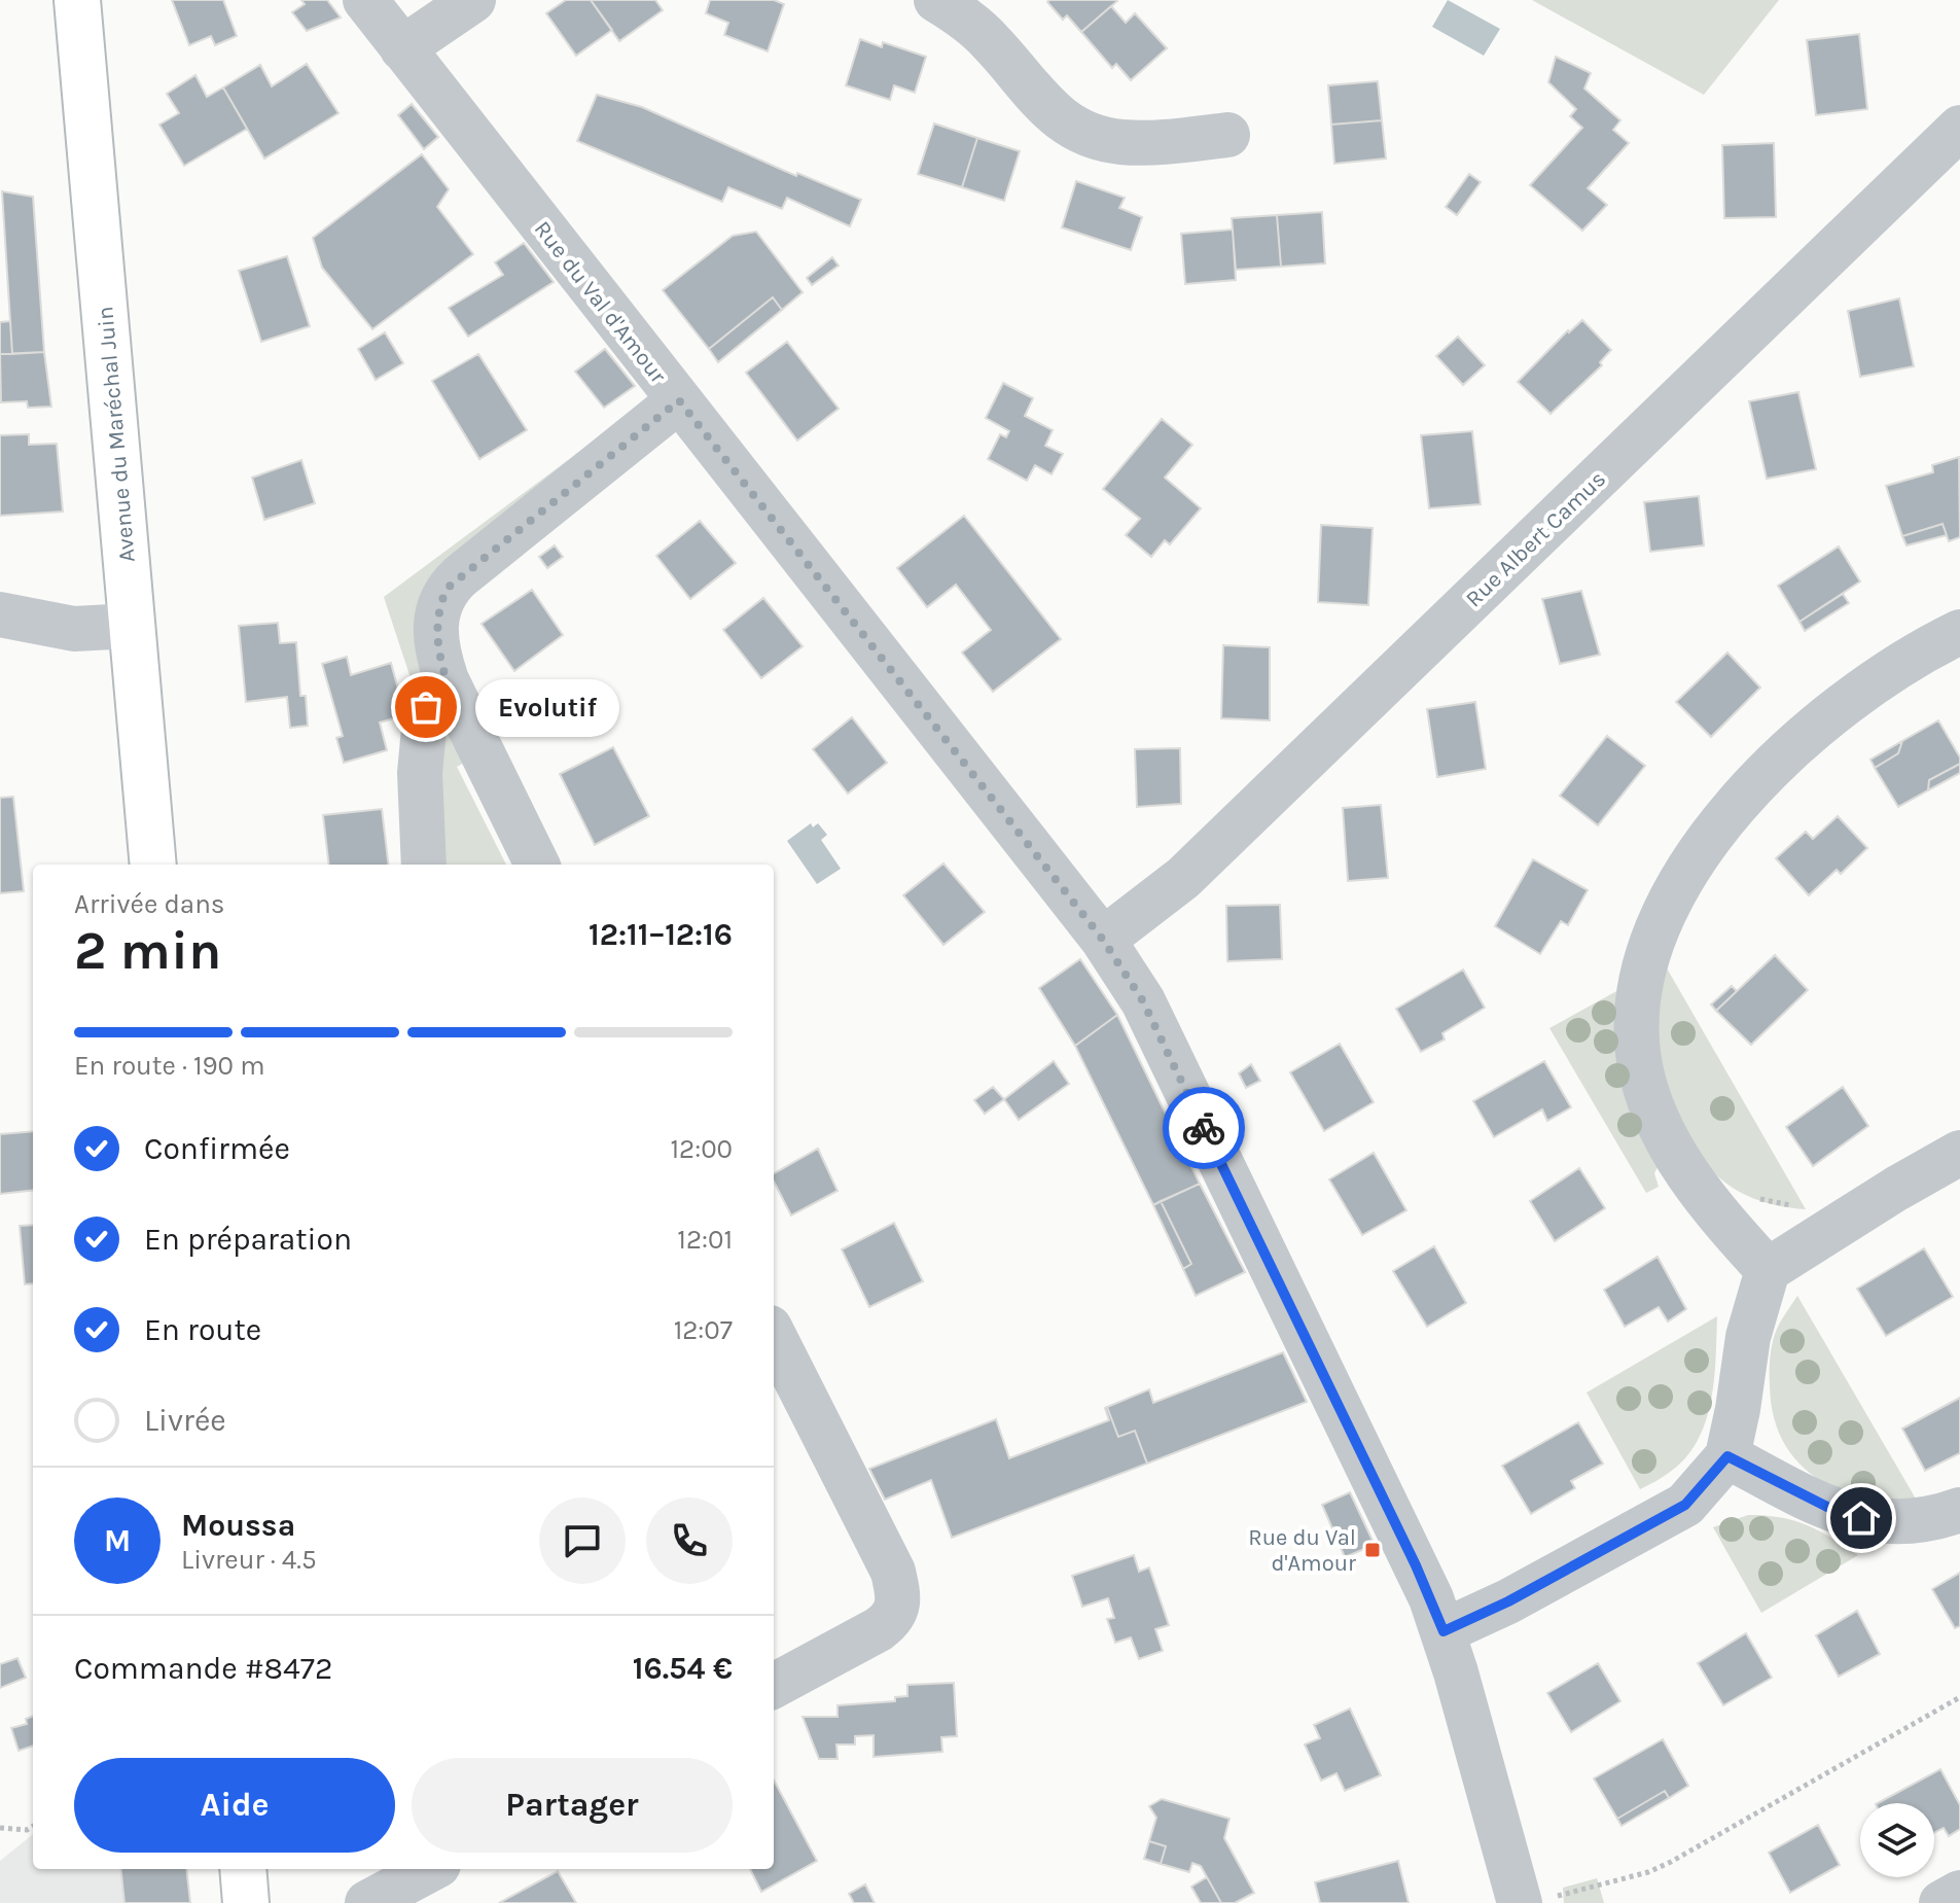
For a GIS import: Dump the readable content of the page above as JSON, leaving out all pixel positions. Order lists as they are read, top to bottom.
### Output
{
  "streets": {
    "main road": ["Avenue du Maréchal Juin"],
    "street": ["Rue du Val d'Amour", "Rue Albert Camus"]
  },
  "crossings": [
    ["Rue du Val d'Amour", "Rue Albert Camus"]
  ],
  "places": {
    "other": ["Evolutif"],
    "transit": ["Rue du Val d'Amour"]
  },
  "page": {
    "bubble": "Evolutif",
    "heading": ["2 min", "Arrivée dans", "12:11–12:16"],
    "panel": [
      "Moussa",
      "Livreur · 4.5",
      "Commande #8472",
      "16.54 €"
    ],
    "bar": "En route · 190 m",
    "list": [
      ["Confirmée", "12:00"],
      ["En préparation", "12:01"],
      ["En route", "12:07"],
      "Livrée"
    ],
    "round": "M",
    "buttons": ["Aide", "Partager"]
  }
}
